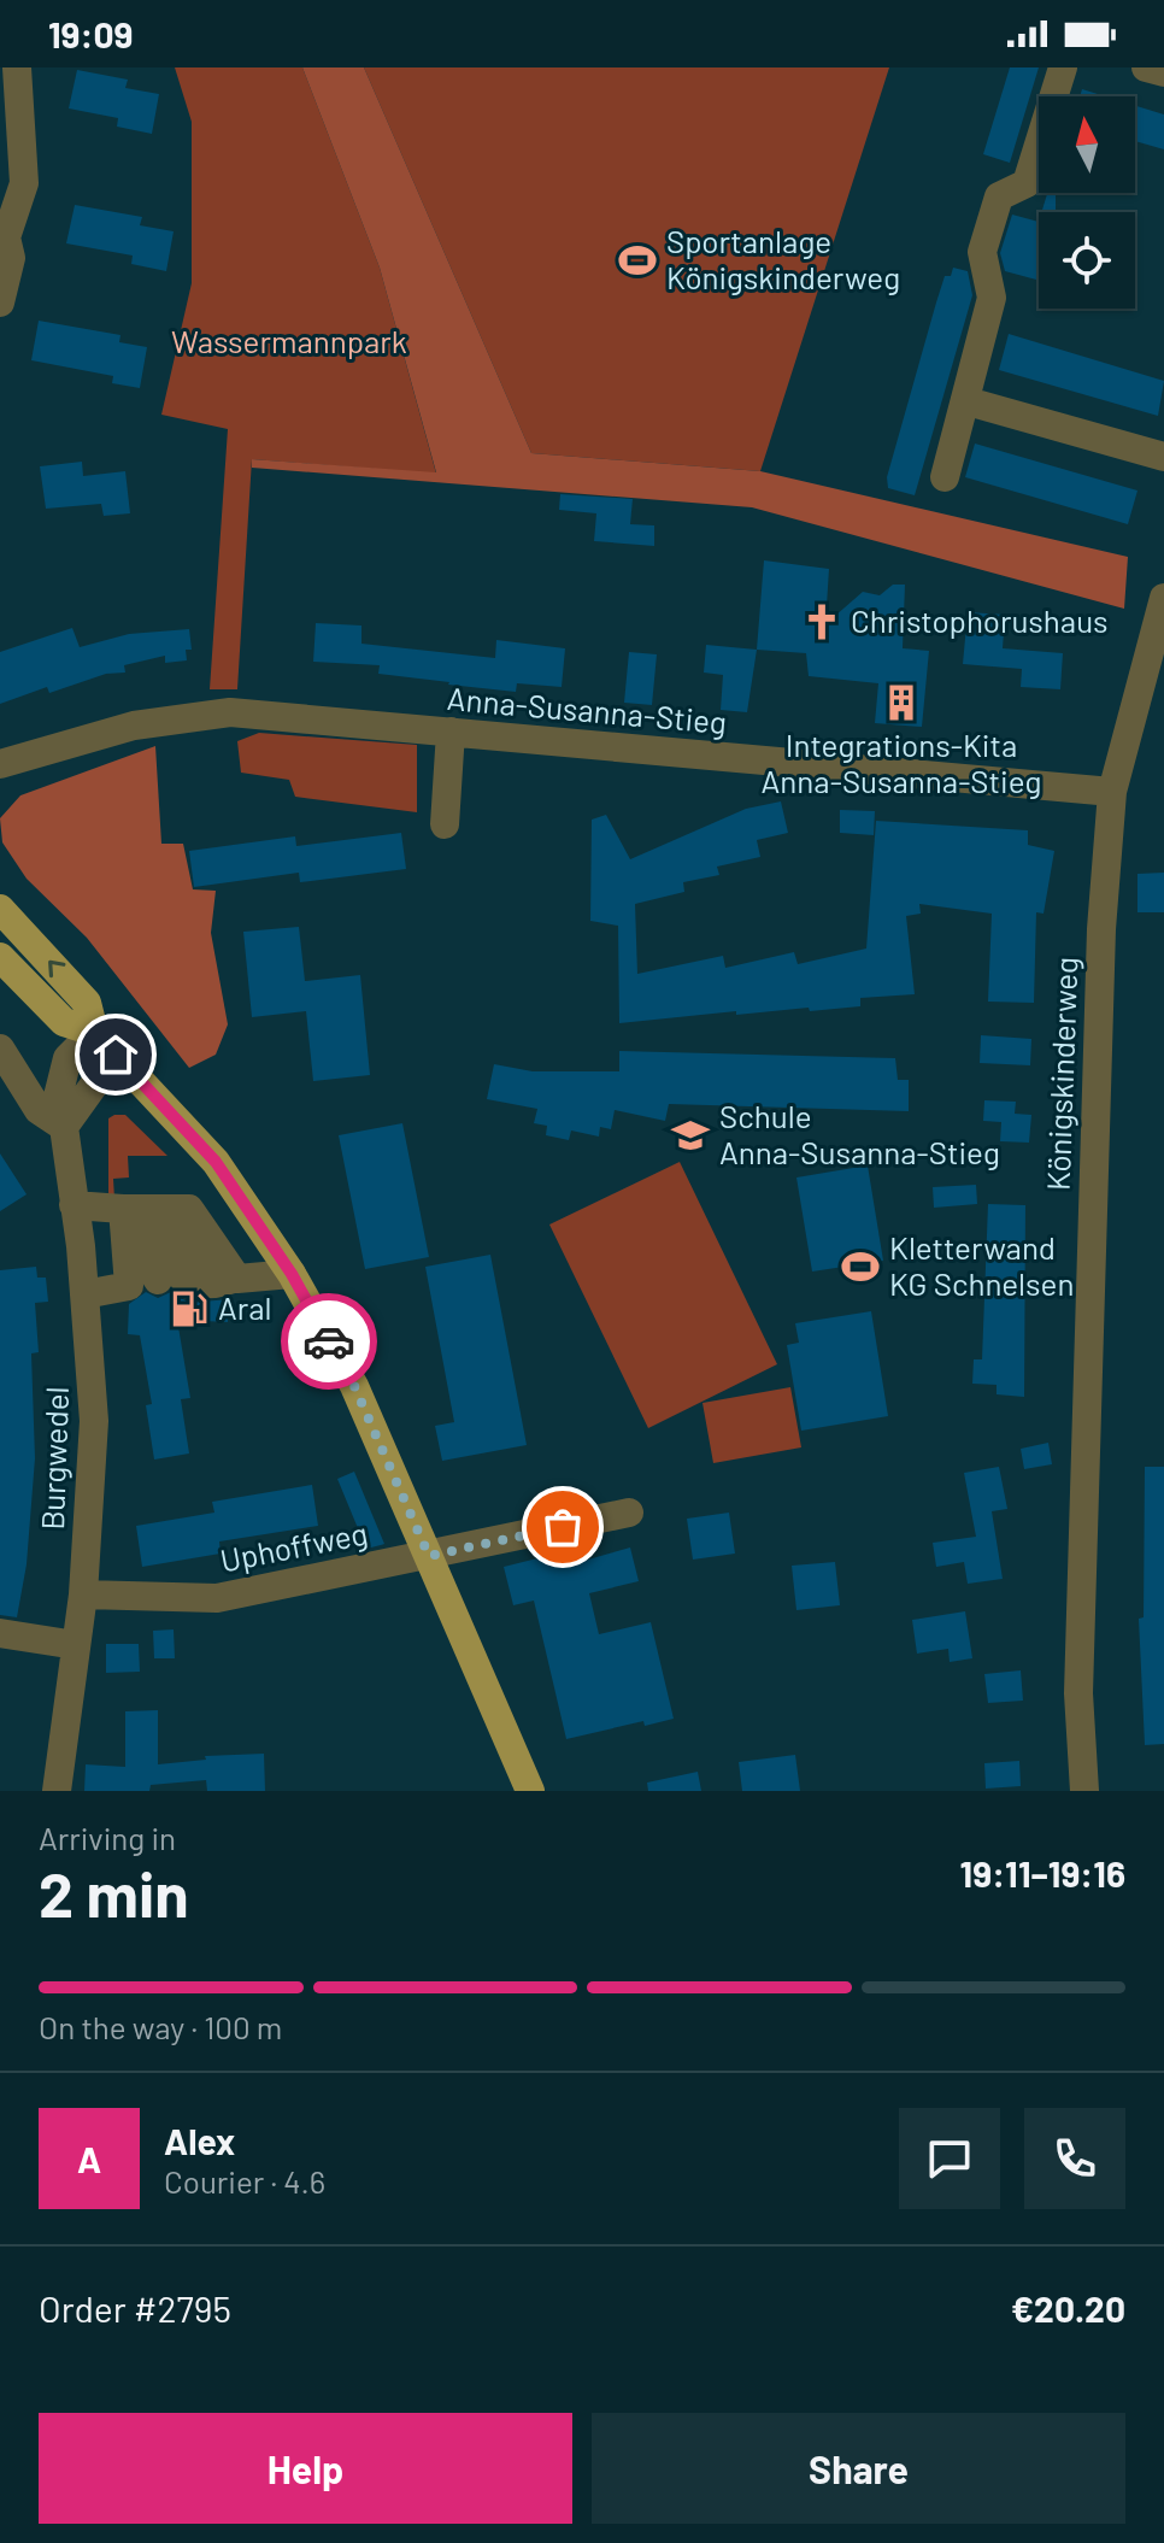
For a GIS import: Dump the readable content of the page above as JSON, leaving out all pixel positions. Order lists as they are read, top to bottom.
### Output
{
  "streets": {
    "street": [
      "Anna-Susanna-Stieg",
      "Königskinderweg",
      "Burgwedel",
      "Uphoffweg"
    ]
  },
  "crossings": [
    ["Anna-Susanna-Stieg", "Königskinderweg"],
    ["Burgwedel", "Uphoffweg"]
  ],
  "parks": ["Wassermannpark"],
  "places": {
    "sports": ["Sportanlage Königskinderweg", "Kletterwand KG Schnelsen"],
    "church": ["Christophorushaus"],
    "building": ["Integrations-Kita Anna-Susanna-Stieg"],
    "school or university": ["Schule Anna-Susanna-Stieg"],
    "fuel station": ["Aral"]
  },
  "north": "top",
  "page": {
    "status": "19:09",
    "heading": ["2 min", "Arriving in", "19:11–19:16"],
    "panel": [
      "Alex",
      "Courier · 4.6",
      "Order #2795",
      "€20.20"
    ],
    "bar": "On the way · 100 m",
    "round": "A",
    "buttons": ["Help", "Share"]
  }
}
